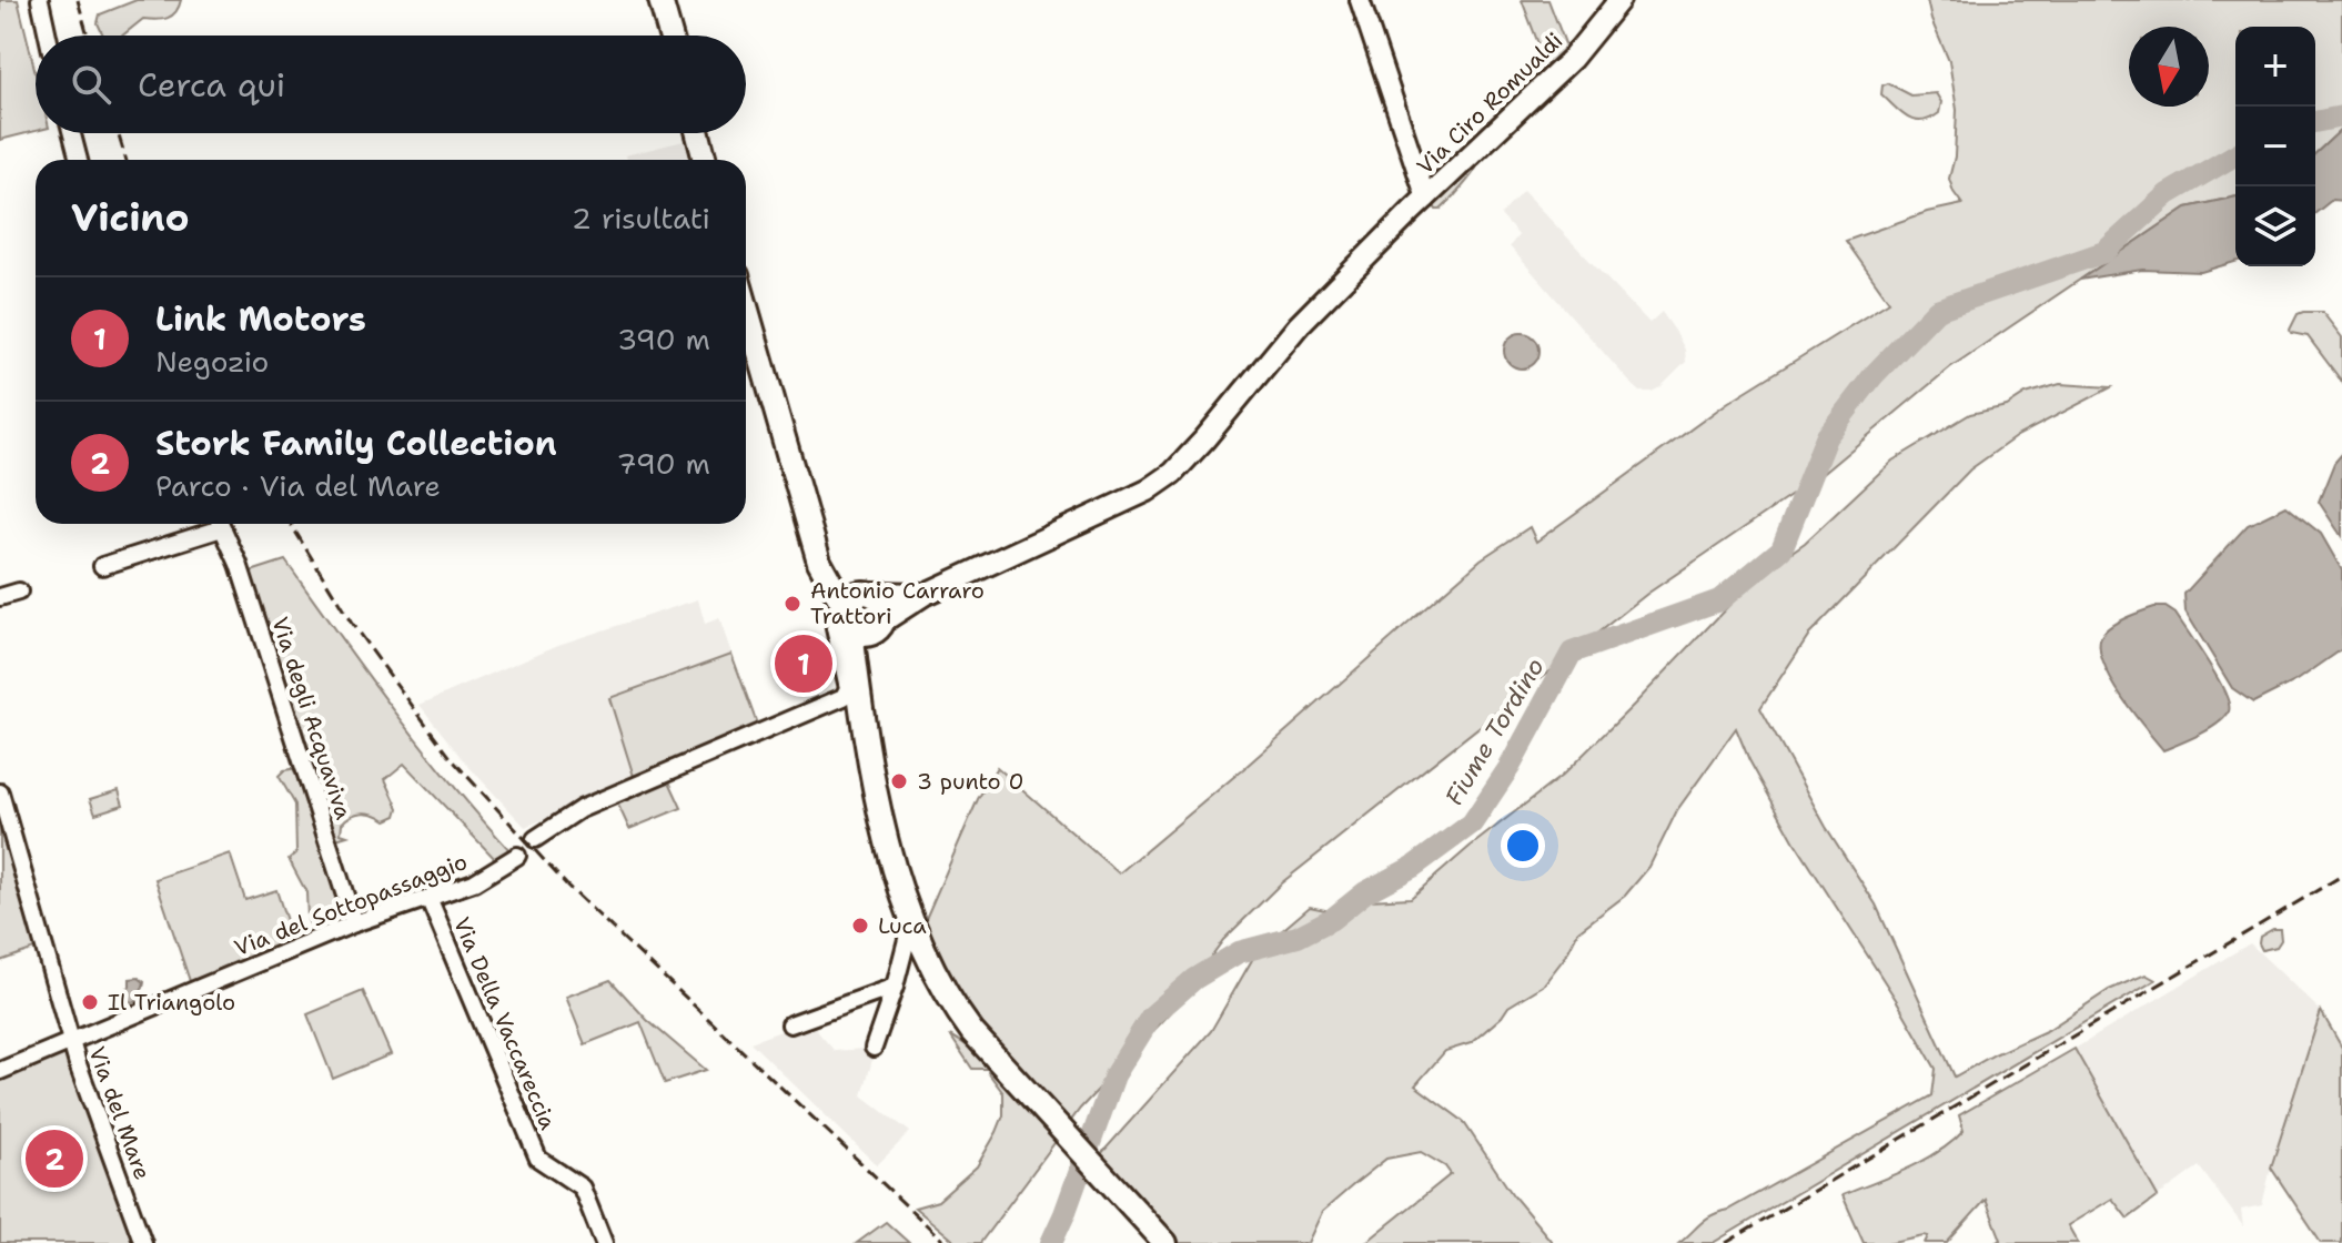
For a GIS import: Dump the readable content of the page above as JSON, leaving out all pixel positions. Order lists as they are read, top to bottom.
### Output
{
  "streets": {
    "main road": ["Via Ciro Romualdi"],
    "street": [
      "Via degli Acquaviva",
      "Via del Sottopassaggio",
      "Via Della Vaccareccia",
      "Via del Mare"
    ]
  },
  "crossings": [
    ["Via degli Acquaviva", "Via del Sottopassaggio"],
    ["Via del Sottopassaggio", "Via Della Vaccareccia"],
    ["Via del Sottopassaggio", "Via del Mare"]
  ],
  "water": ["Fiume Tordino"],
  "places": [
    "Antonio Carraro Trattori",
    "3 punto 0",
    "Luca",
    "Il Triangolo"
  ],
  "north": "bottom",
  "page": {
    "map_buttons": ["+", "−"],
    "search": "Cerca qui",
    "heading": ["Vicino", "2 risultati"],
    "list": [
      {
        "mark": "1",
        "name": "Link Motors",
        "note": "Negozio",
        "value": "390 m"
      },
      {
        "mark": "2",
        "name": "Stork Family Collection",
        "note": "Parco · Via del Mare",
        "value": "790 m"
      }
    ],
    "pins": ["1", "2"]
  }
}
